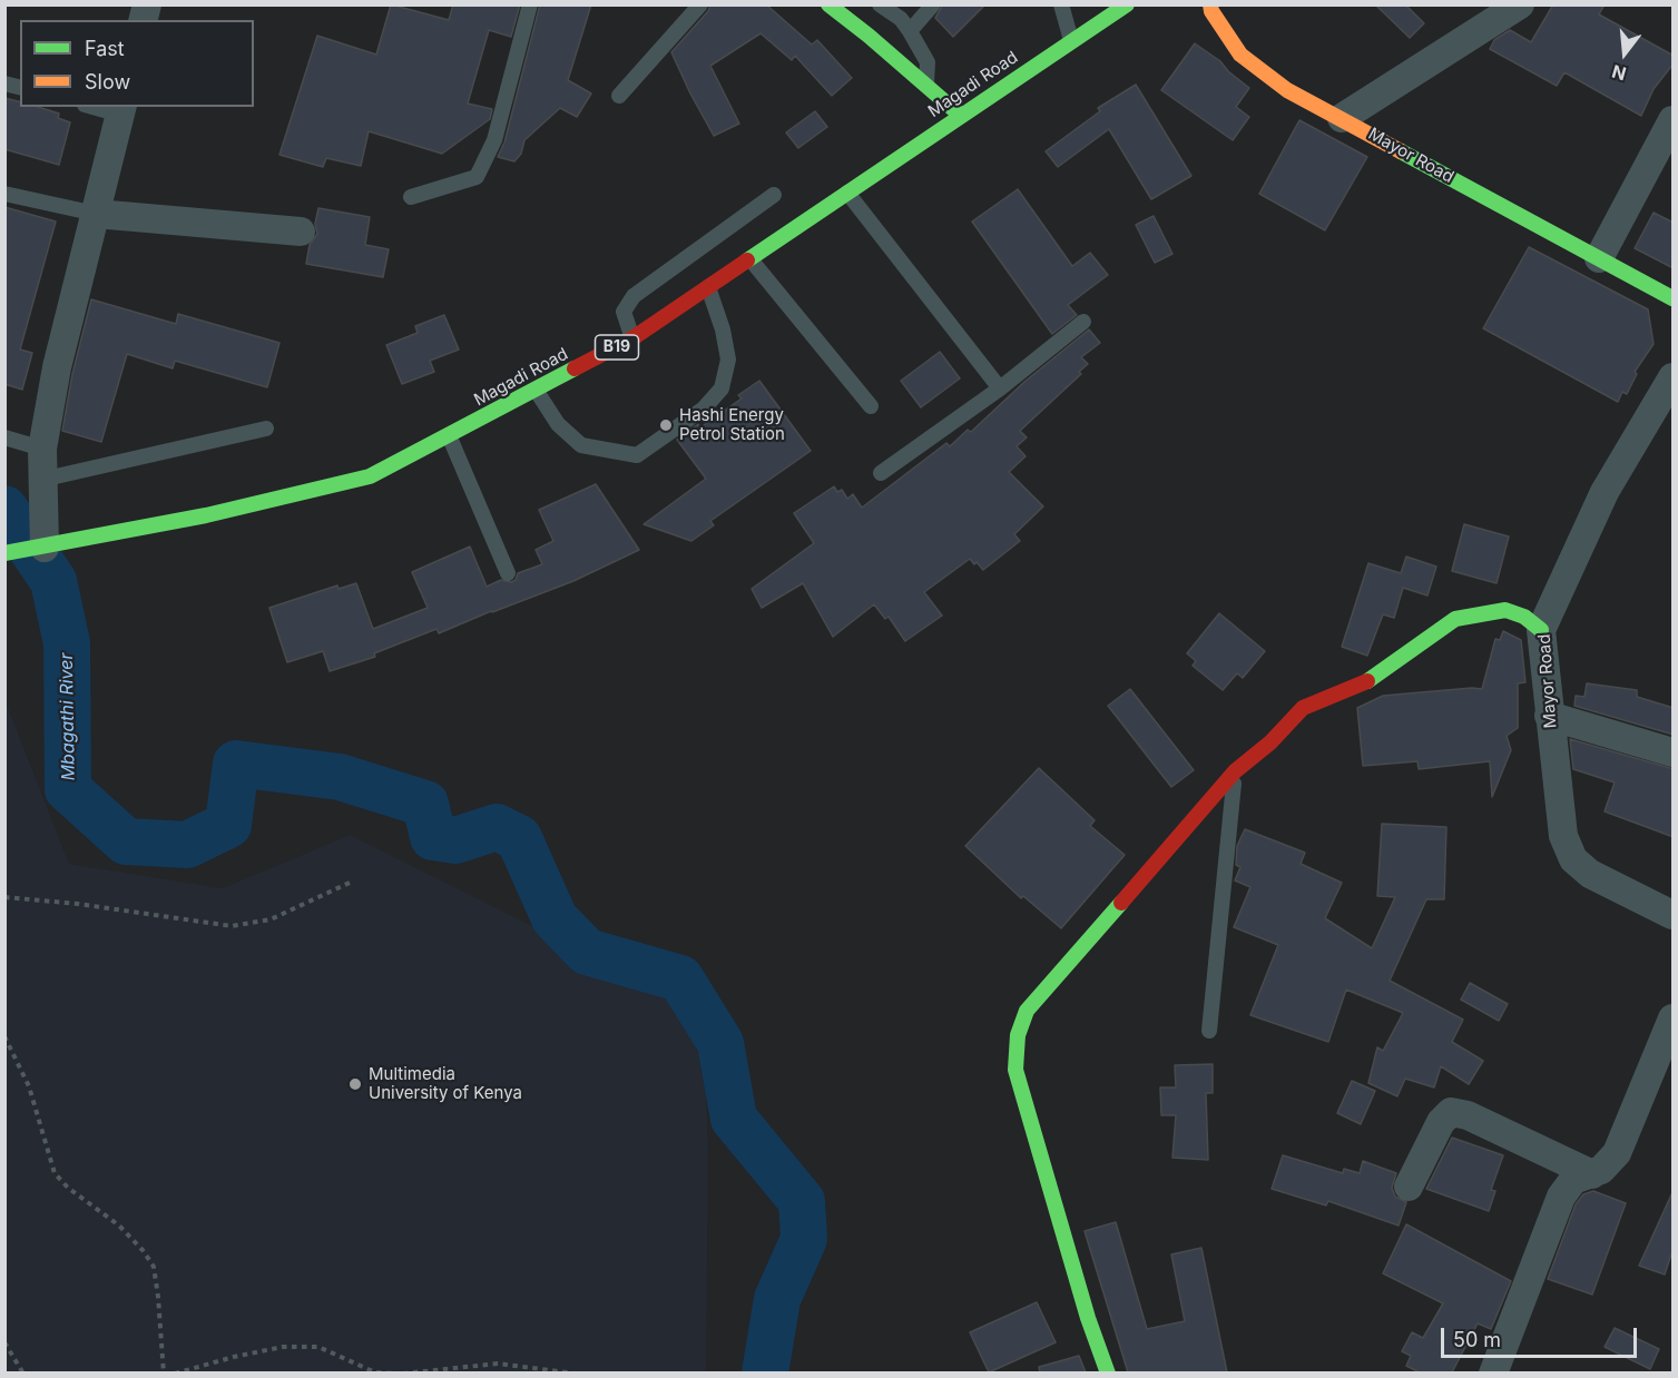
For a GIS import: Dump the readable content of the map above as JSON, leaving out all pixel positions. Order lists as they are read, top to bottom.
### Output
{
  "streets": {
    "main road": ["Magadi Road", "Mayor Road", "B19"]
  },
  "water": ["Mbagathi River"],
  "places": ["Hashi Energy Petrol Station", "Multimedia University of Kenya"],
  "legend": ["Fast", "Slow"],
  "scale_bar": "50 m",
  "north": "bottom"
}
